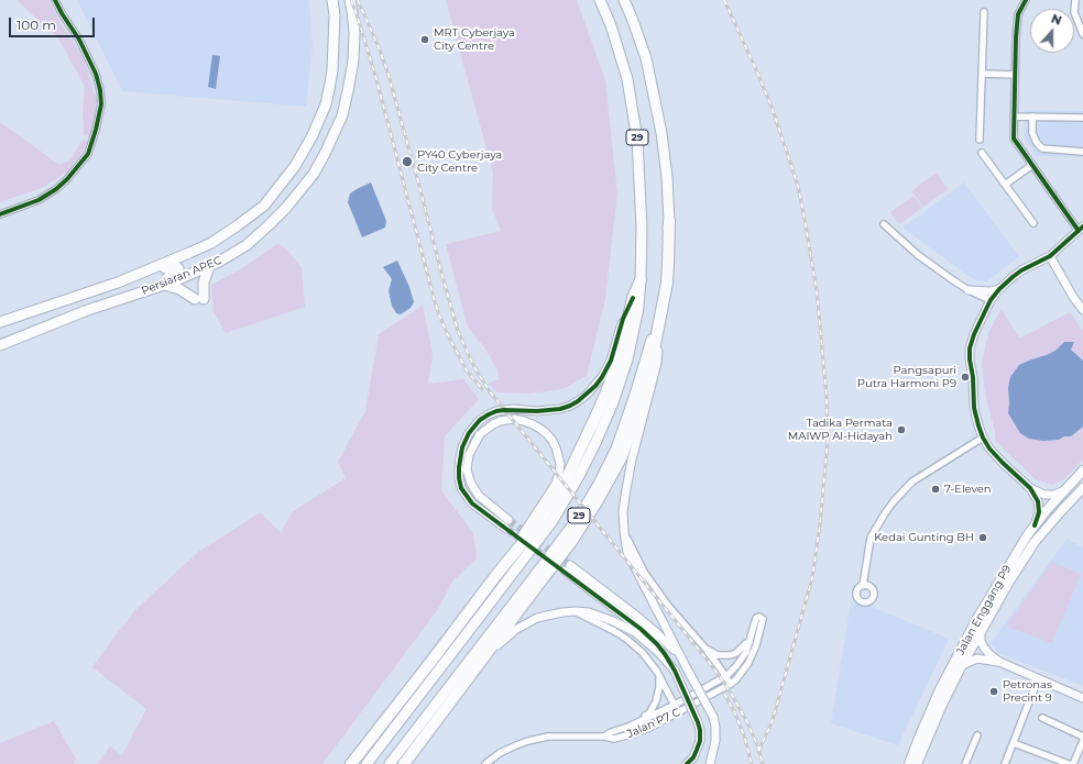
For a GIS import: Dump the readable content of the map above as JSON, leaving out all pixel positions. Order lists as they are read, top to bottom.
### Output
{
  "streets": {
    "main road": ["29", "Persiaran APEC", "Jalan Enggang P9"],
    "street": ["Jalan P7 C"]
  },
  "places": [
    "MRT Cyberjaya City Centre",
    "PY40 Cyberjaya City Centre",
    "Pangsapuri Putra Harmoni P9",
    "Tadika Permata MAIWP Al-Hidayah",
    "7-Eleven",
    "Kedai Gunting BH",
    "Petronas Precint 9"
  ],
  "scale_bar": "100 m",
  "north": "top"
}
